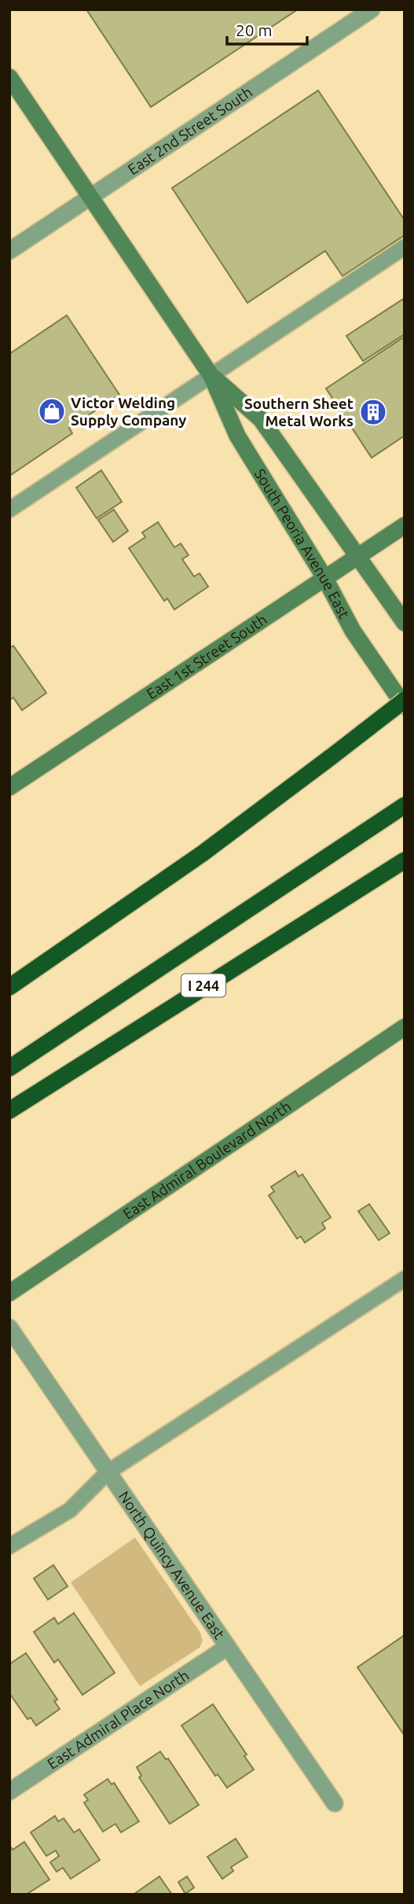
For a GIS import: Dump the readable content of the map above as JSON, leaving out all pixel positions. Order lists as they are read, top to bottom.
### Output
{
  "streets": {
    "highway": ["I 244"],
    "main road": ["South Peoria Avenue East", "East 1st Street South", "East Admiral Boulevard North"],
    "street": ["East 2nd Street South", "North Quincy Avenue East", "East Admiral Place North"]
  },
  "crossings": [
    ["East 2nd Street South", "South Peoria Avenue East"],
    ["South Peoria Avenue East", "East 1st Street South"],
    ["North Quincy Avenue East", "East Admiral Place North"]
  ],
  "places": {
    "shop": ["Victor Welding Supply Company"],
    "building": ["Southern Sheet Metal Works"]
  },
  "scale_bar": "20 m"
}
